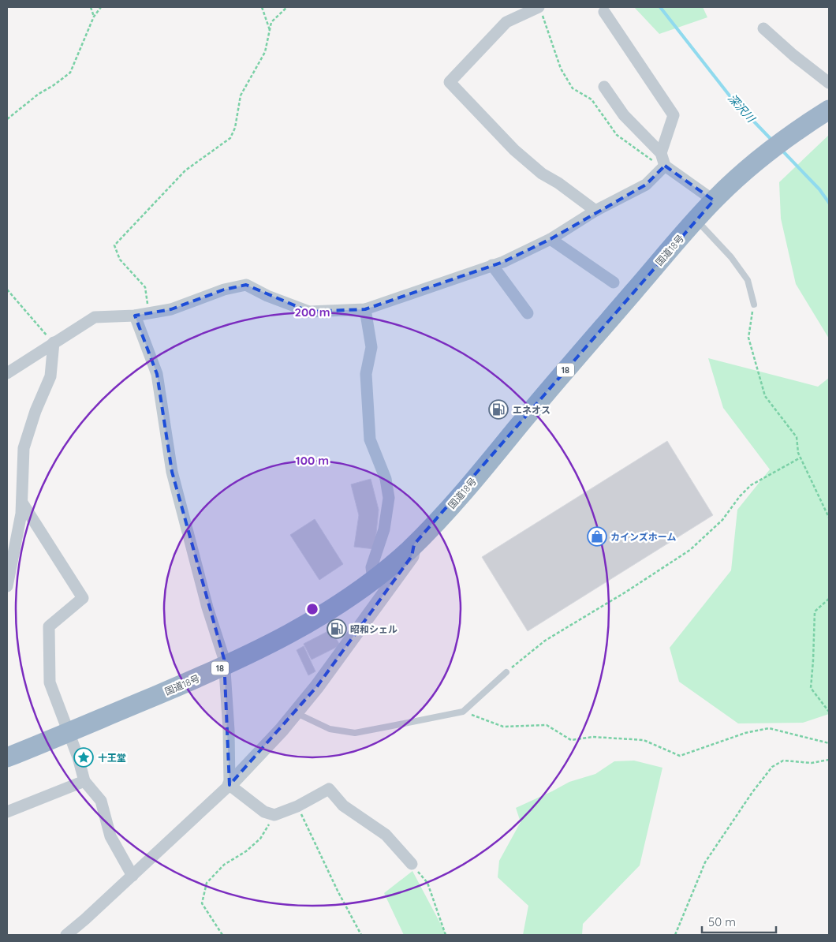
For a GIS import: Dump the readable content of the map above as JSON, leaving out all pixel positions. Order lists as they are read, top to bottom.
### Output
{
  "streets": {
    "highway": ["国道18号", "18"]
  },
  "water": ["深沢川"],
  "places": {
    "fuel station": ["エネオス", "昭和シェル"],
    "shop": ["カインズホーム"],
    "place": ["十王堂"]
  },
  "scale_bar": "50 m",
  "rings": ["200 m", "100 m"]
}
